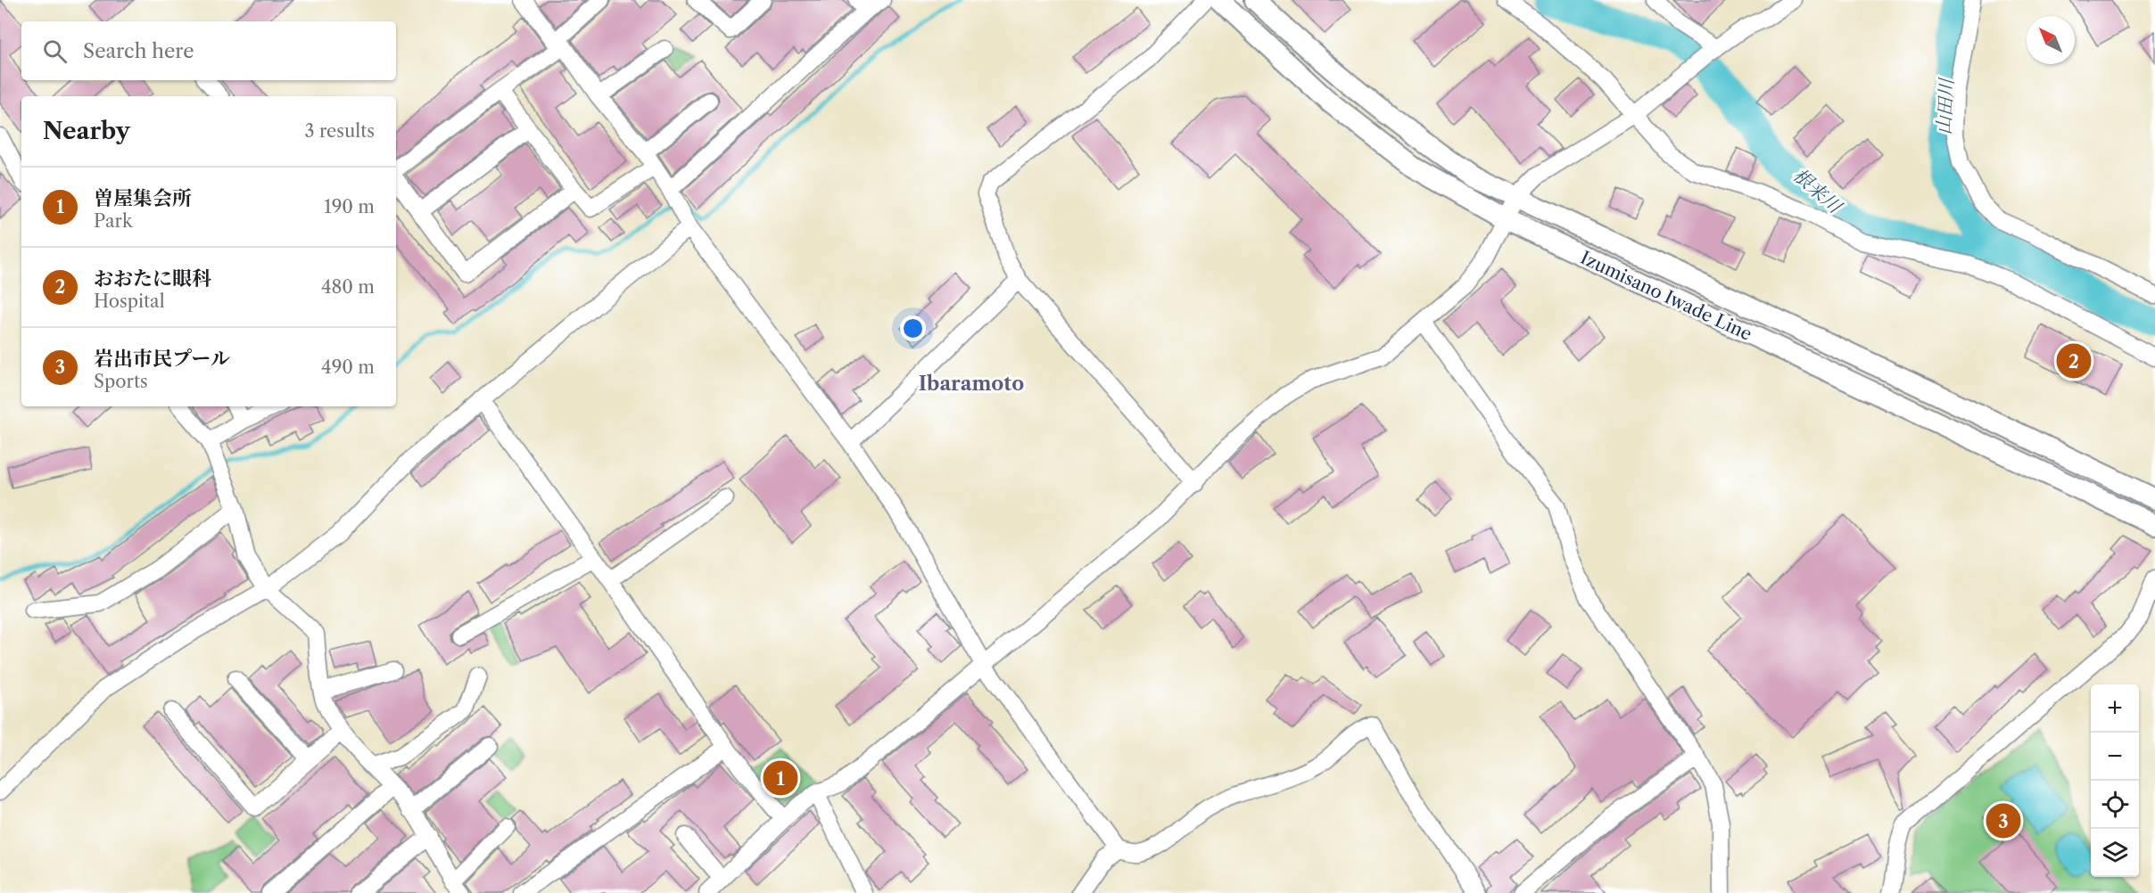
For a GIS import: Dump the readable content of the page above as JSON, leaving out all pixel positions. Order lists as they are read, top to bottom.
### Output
{
  "streets": {
    "main road": ["Izumisano Iwade Line"]
  },
  "districts": ["Ibaramoto"],
  "water": ["山田川", "根来川"],
  "north": "top left",
  "page": {
    "search": "Search here",
    "heading": ["Nearby", "3 results"],
    "list": [
      {
        "mark": "1",
        "name": "曽屋集会所",
        "note": "Park",
        "value": "190 m"
      },
      {
        "mark": "2",
        "name": "おおたに眼科",
        "note": "Hospital",
        "value": "480 m"
      },
      {
        "mark": "3",
        "name": "岩出市民プール",
        "note": "Sports",
        "value": "490 m"
      }
    ],
    "pins": ["2", "1", "3"],
    "map_buttons": ["+", "−"]
  }
}
